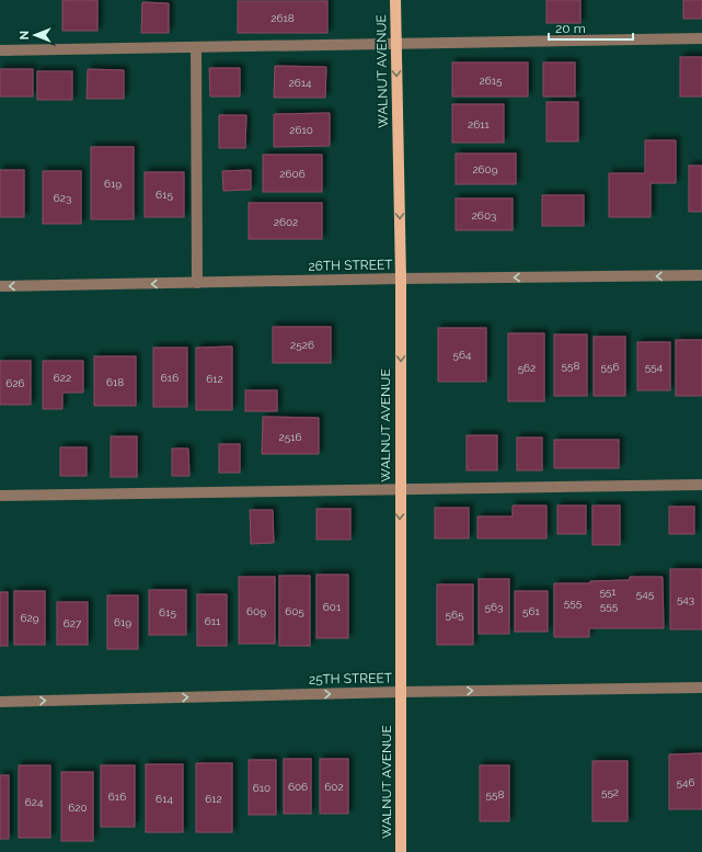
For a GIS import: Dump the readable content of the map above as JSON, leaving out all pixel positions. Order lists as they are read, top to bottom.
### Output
{
  "streets": {
    "main road": ["WALNUT AVENUE"],
    "street": ["26TH STREET", "25TH STREET"]
  },
  "crossings": [
    ["WALNUT AVENUE", "26TH STREET"],
    ["WALNUT AVENUE", "25TH STREET"]
  ],
  "one_way": ["WALNUT AVENUE", "26TH STREET", "25TH STREET"],
  "house_numbers": [
    "2618",
    "2615",
    "2614",
    "2611",
    "2610",
    "2609",
    "2606",
    "619",
    "615",
    "623",
    "2603",
    "2602",
    "2526",
    "564",
    "558",
    "556",
    "554",
    "562",
    "622",
    "616",
    "612",
    "618",
    "626",
    "2516",
    "551",
    "545",
    "543",
    "555",
    "555",
    "601",
    "563",
    "609",
    "605",
    "561",
    "615",
    "565",
    "629",
    "611",
    "619",
    "627",
    "546",
    "606",
    "602",
    "610",
    "552",
    "558",
    "616",
    "614",
    "612",
    "624",
    "620"
  ],
  "scale_bar": "20 m",
  "north": "left"
}
